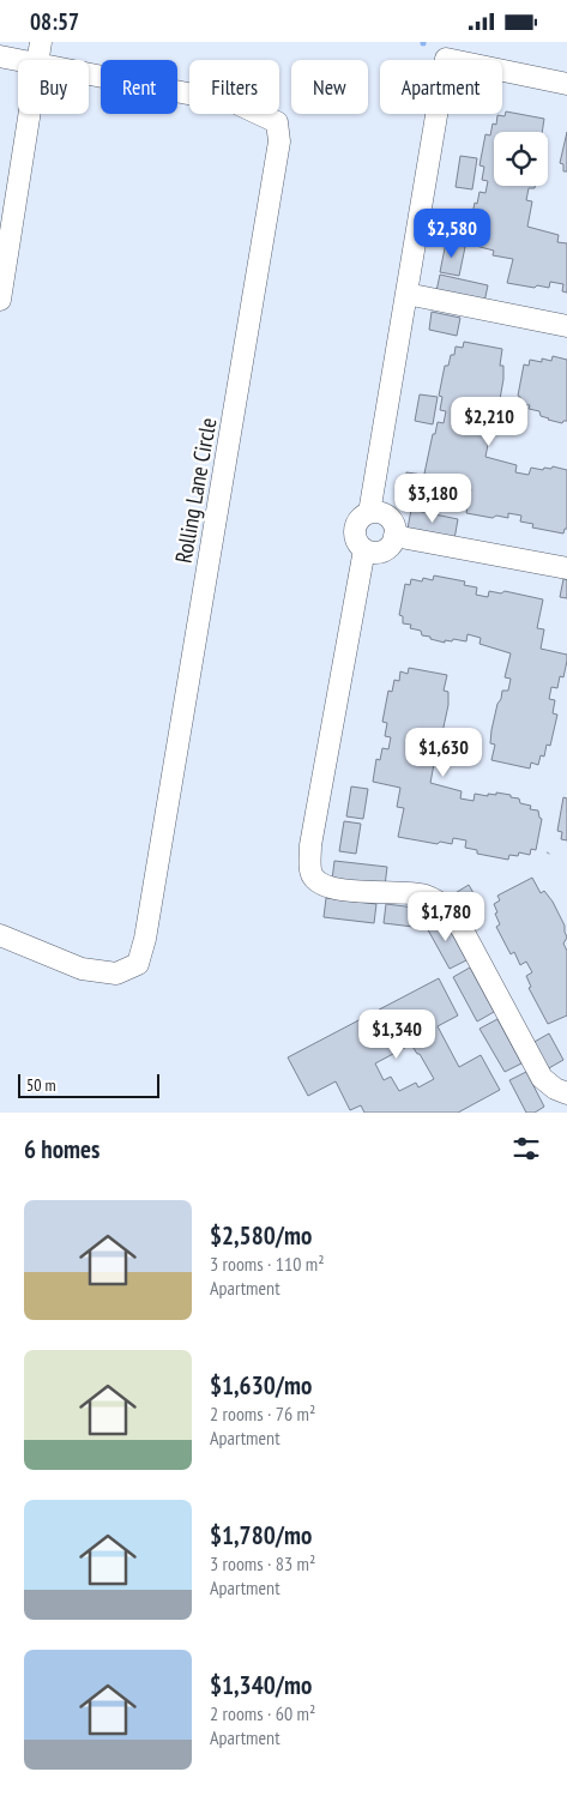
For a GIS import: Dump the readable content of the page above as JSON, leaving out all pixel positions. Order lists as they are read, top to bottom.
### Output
{
  "streets": {
    "street": ["Rolling Lane Circle"]
  },
  "scale_bar": "50 m",
  "page": {
    "status": "08:57",
    "chip": [
      "Buy",
      "Rent",
      "Filters",
      "New",
      "Apartment"
    ],
    "price": [
      "$2,580",
      "$2,210",
      "$3,180",
      "$1,630",
      "$1,780",
      "$1,340"
    ],
    "scale": "50 m",
    "heading": "6 homes",
    "list": [
      {
        "name": "$2,580/mo",
        "note": "3 rooms · 110 m² · Apartment"
      },
      {
        "name": "$1,630/mo",
        "note": "2 rooms · 76 m² · Apartment"
      },
      {
        "name": "$1,780/mo",
        "note": "3 rooms · 83 m² · Apartment"
      },
      {
        "name": "$1,340/mo",
        "note": "2 rooms · 60 m² · Apartment"
      }
    ]
  }
}
